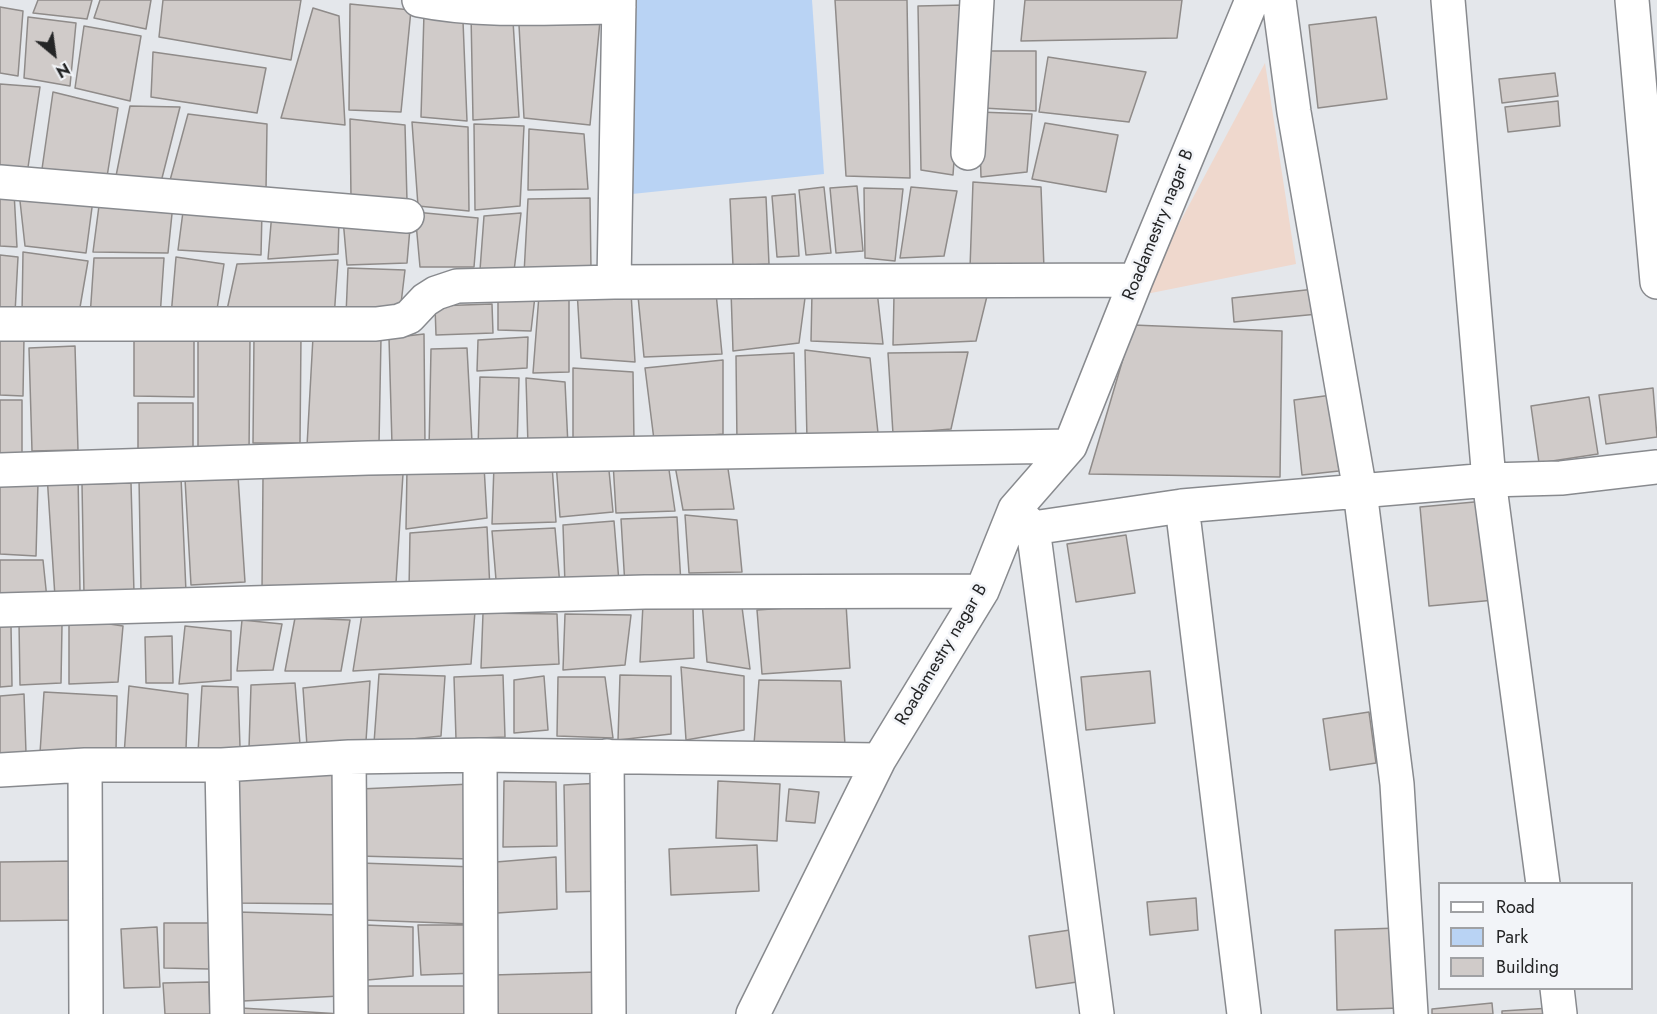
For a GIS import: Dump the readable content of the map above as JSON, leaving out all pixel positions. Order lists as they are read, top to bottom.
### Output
{
  "streets": {
    "street": ["Roadamestry nagar B"]
  },
  "legend": ["Road", "Park", "Building"],
  "north": "bottom right"
}
